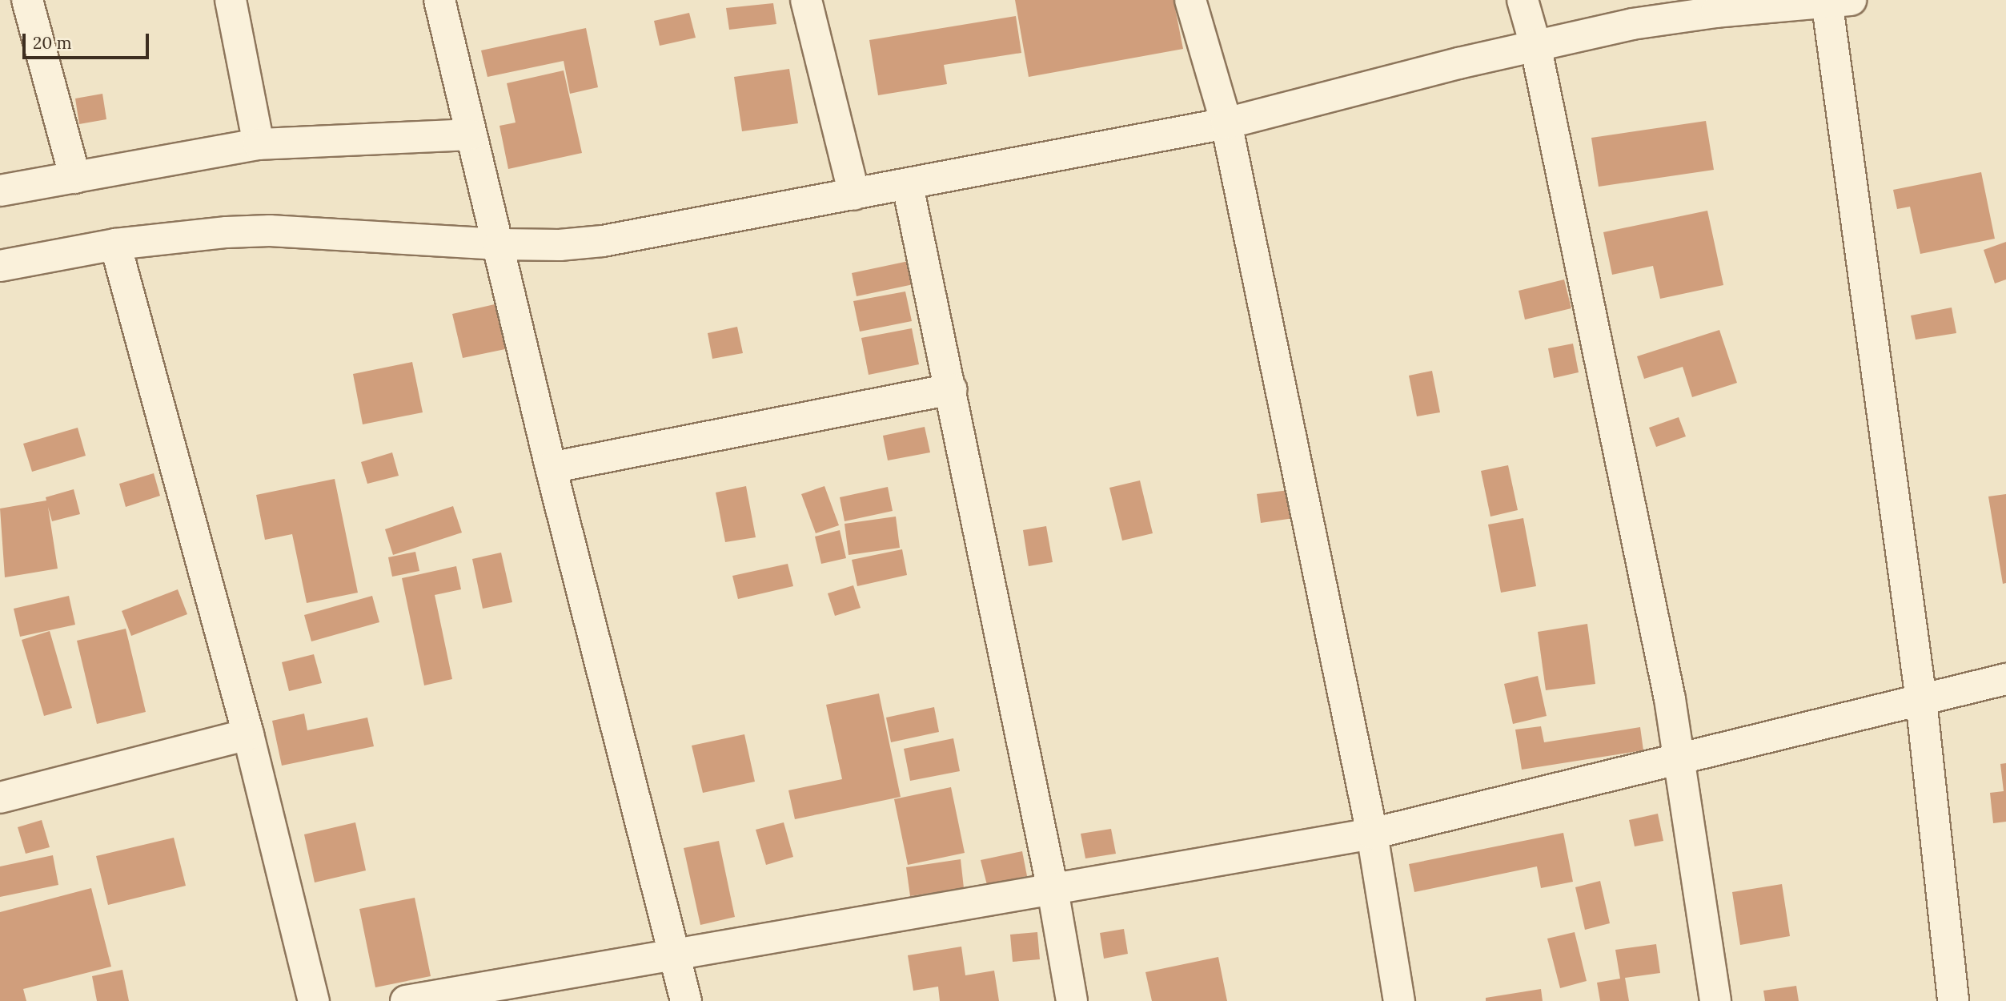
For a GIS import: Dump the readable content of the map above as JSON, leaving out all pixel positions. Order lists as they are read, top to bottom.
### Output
{
  "scale_bar": "20 m"
}
